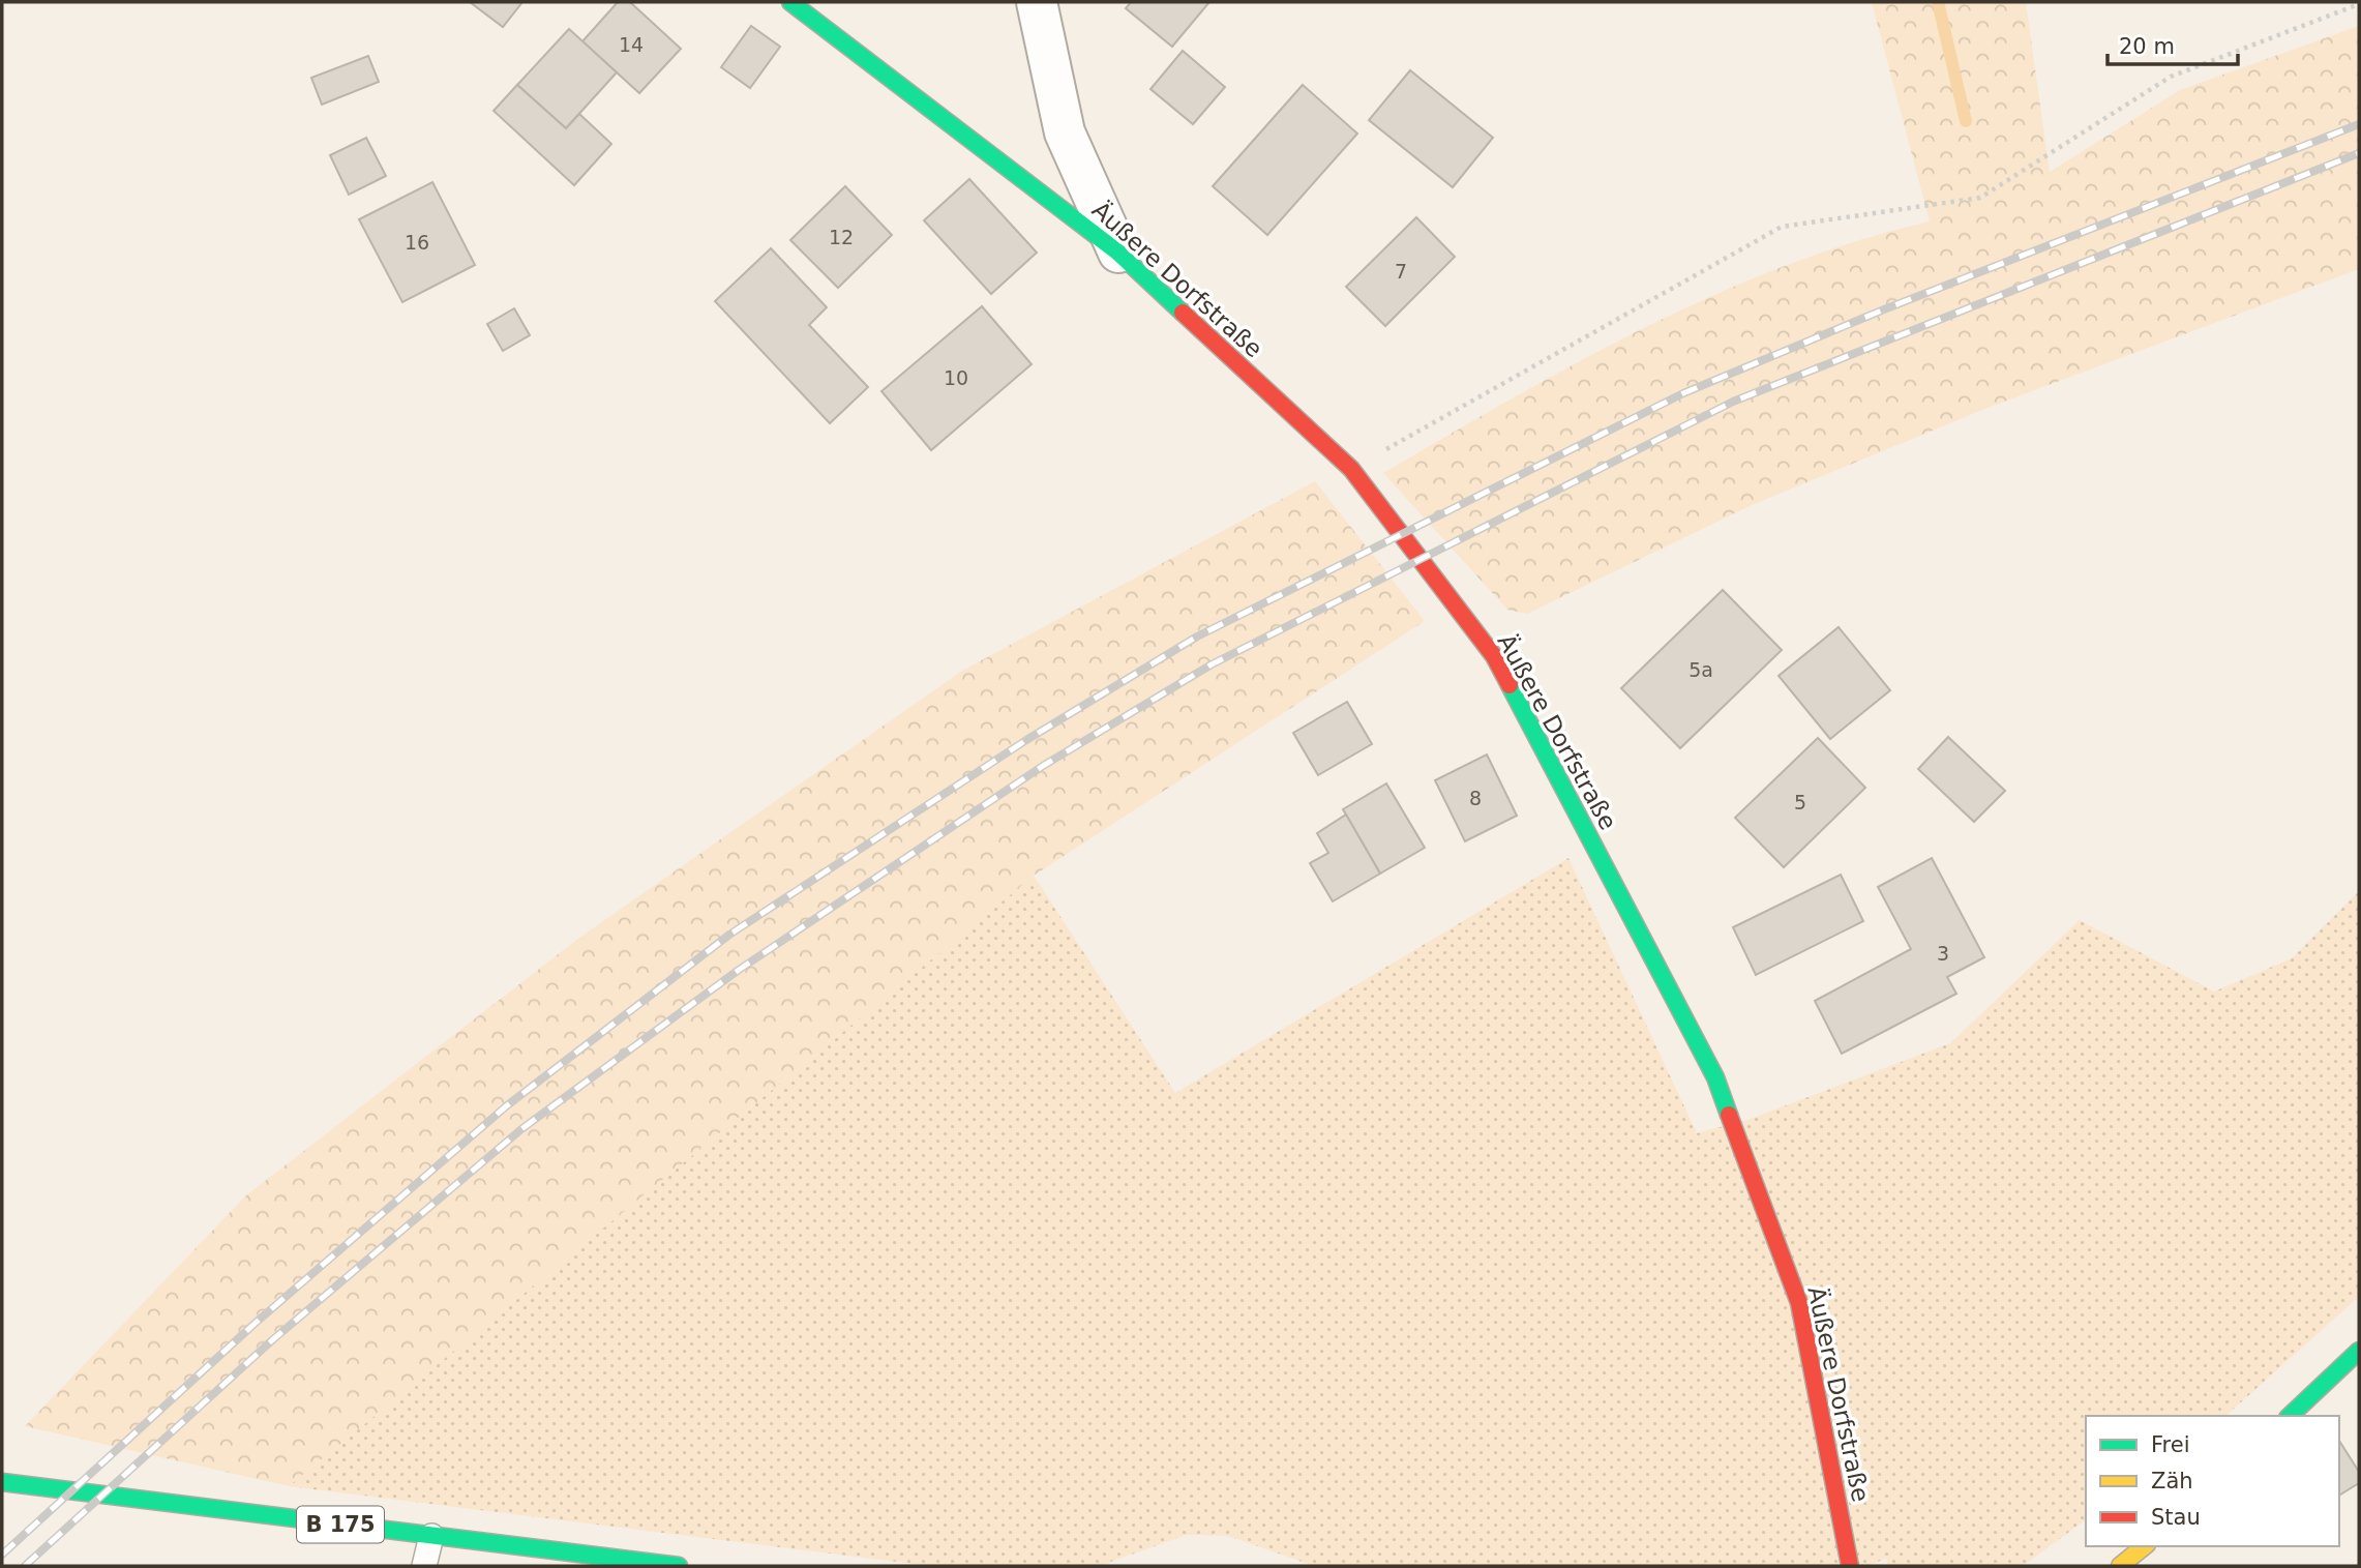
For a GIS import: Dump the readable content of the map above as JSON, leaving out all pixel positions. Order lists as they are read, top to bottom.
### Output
{
  "streets": {
    "street": ["Äußere Dorfstraße", "B 175"]
  },
  "house_numbers": [
    "14",
    "12",
    "16",
    "7",
    "10",
    "5a",
    "8",
    "5",
    "3"
  ],
  "legend": ["Frei", "Zäh", "Stau"],
  "scale_bar": "20 m"
}
